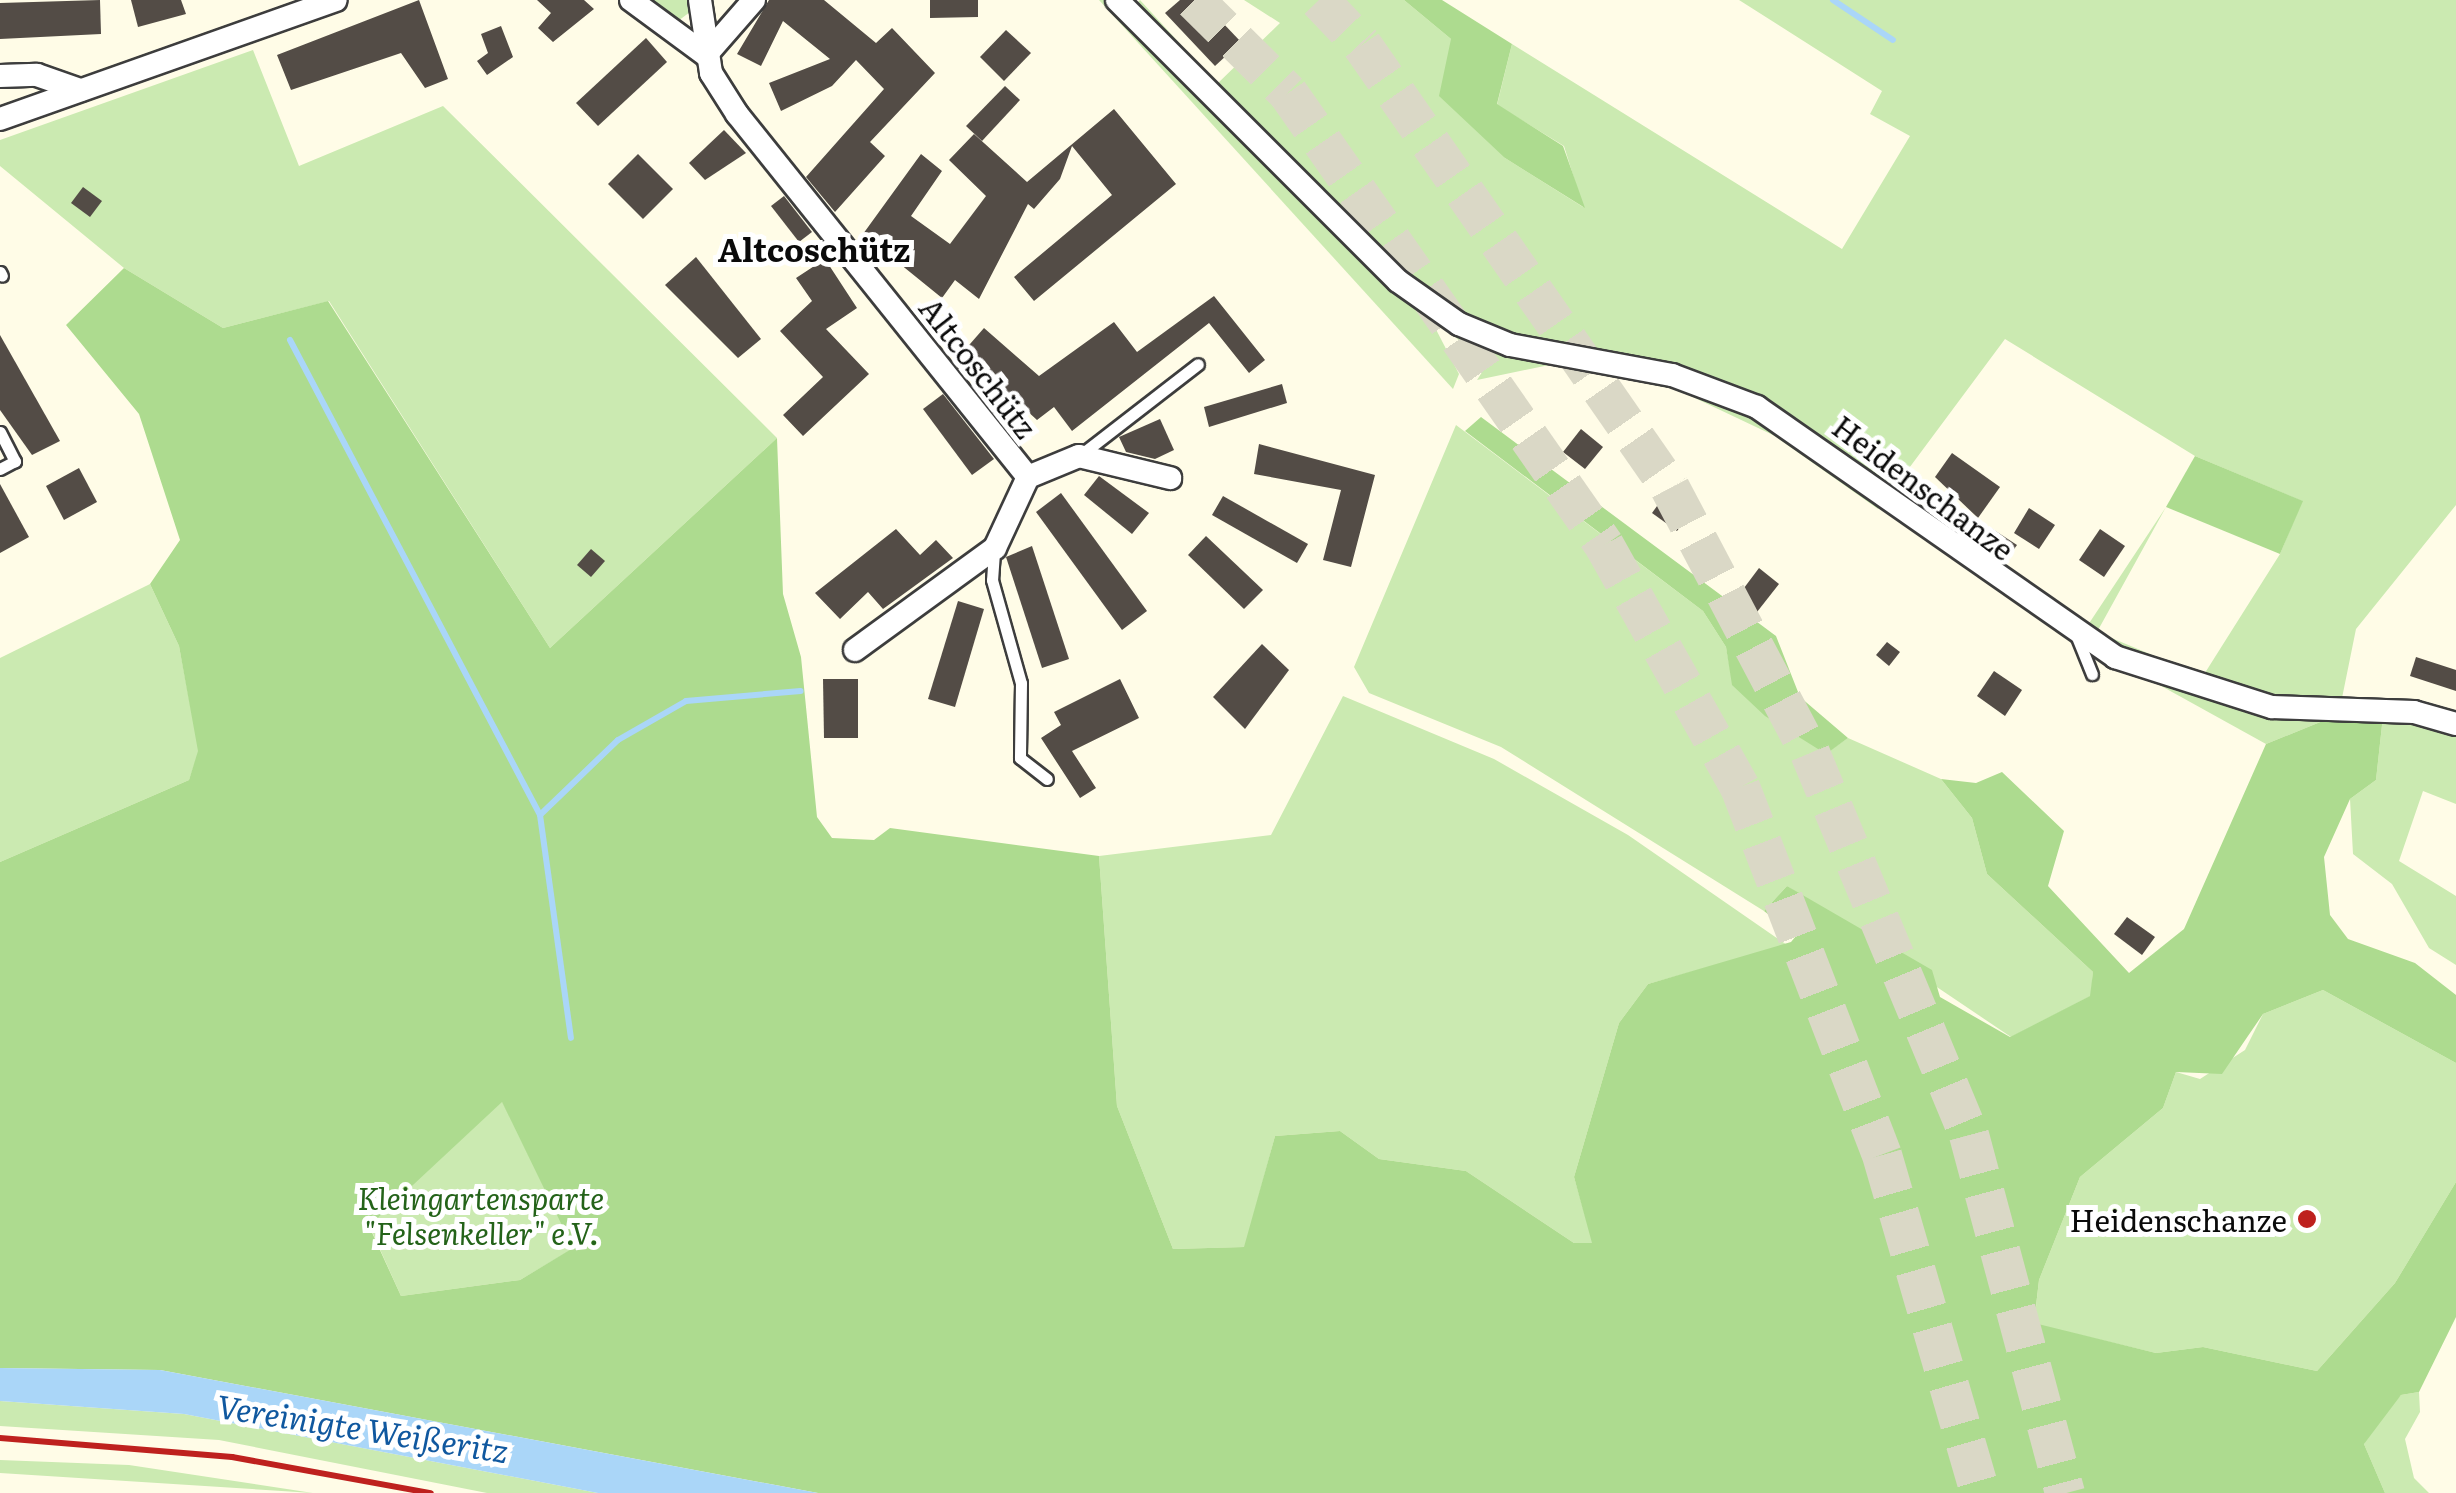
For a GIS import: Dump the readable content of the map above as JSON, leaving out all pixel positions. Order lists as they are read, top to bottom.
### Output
{
  "streets": {
    "street": ["Altcoschütz", "Heidenschanze"]
  },
  "districts": ["Altcoschütz"],
  "water": ["Vereinigte Weißeritz"],
  "parks": ["Kleingartensparte \"Felsenkeller\" e.V."],
  "places": ["Heidenschanze"]
}
